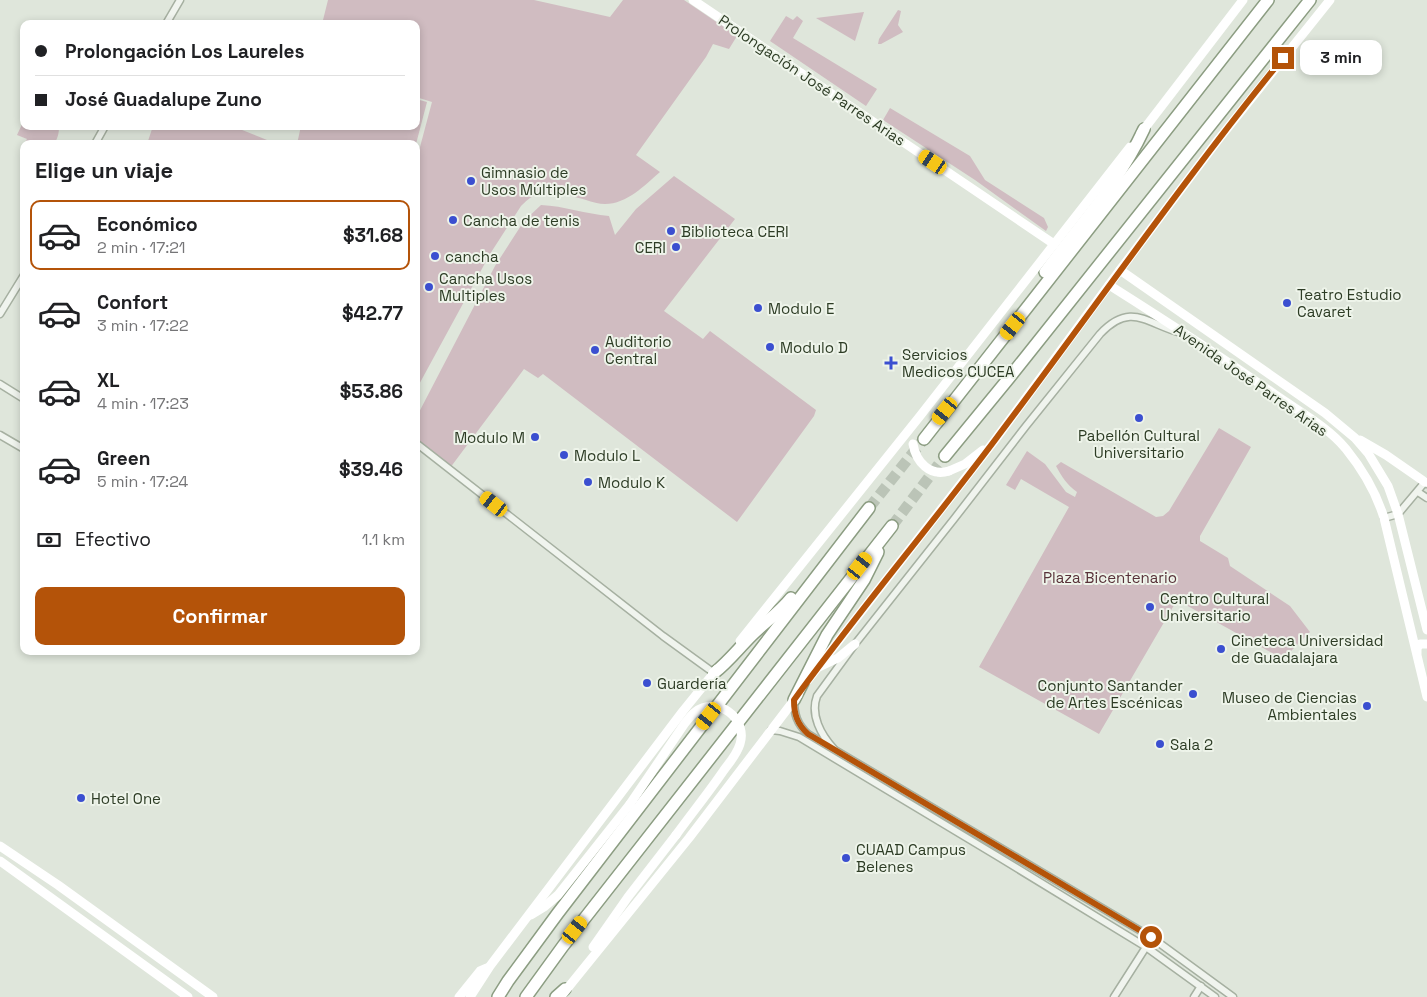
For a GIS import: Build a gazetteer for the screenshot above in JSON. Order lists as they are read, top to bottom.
{
  "streets": {
    "main road": ["Prolongación José Parres Arias", "Avenida José Parres Arias"]
  },
  "parks": ["Plaza Bicentenario"],
  "places": {
    "other": [
      "Gimnasio de Usos Múltiples",
      "Cancha de tenis",
      "Biblioteca CERI",
      "CERI",
      "cancha",
      "Cancha Usos Multiples",
      "Teatro Estudio Cavaret",
      "Modulo E",
      "Modulo D",
      "Auditorio Central",
      "Pabellón Cultural Universitario",
      "Modulo M",
      "Modulo L",
      "Modulo K",
      "Centro Cultural Universitario",
      "Cineteca Universidad de Guadalajara",
      "Guardería",
      "Conjunto Santander de Artes Escénicas",
      "Museo de Ciencias Ambientales",
      "Sala 2",
      "Hotel One",
      "CUAAD Campus Belenes"
    ],
    "health": ["Servicios Medicos CUCEA"]
  },
  "page": {
    "banner": ["Prolongación Los Laureles", "José Guadalupe Zuno"],
    "bubble": "3 min",
    "heading": "Elige un viaje",
    "list": [
      {
        "name": "Económico",
        "note": "2 min · 17:21",
        "value": "$31.68"
      },
      {
        "name": "Confort",
        "note": "3 min · 17:22",
        "value": "$42.77"
      },
      {
        "name": "XL",
        "note": "4 min · 17:23",
        "value": "$53.86"
      },
      {
        "name": "Green",
        "note": "5 min · 17:24",
        "value": "$39.46"
      }
    ],
    "pay": ["Efectivo", "1.1 km"],
    "buttons": "Confirmar"
  }
}
